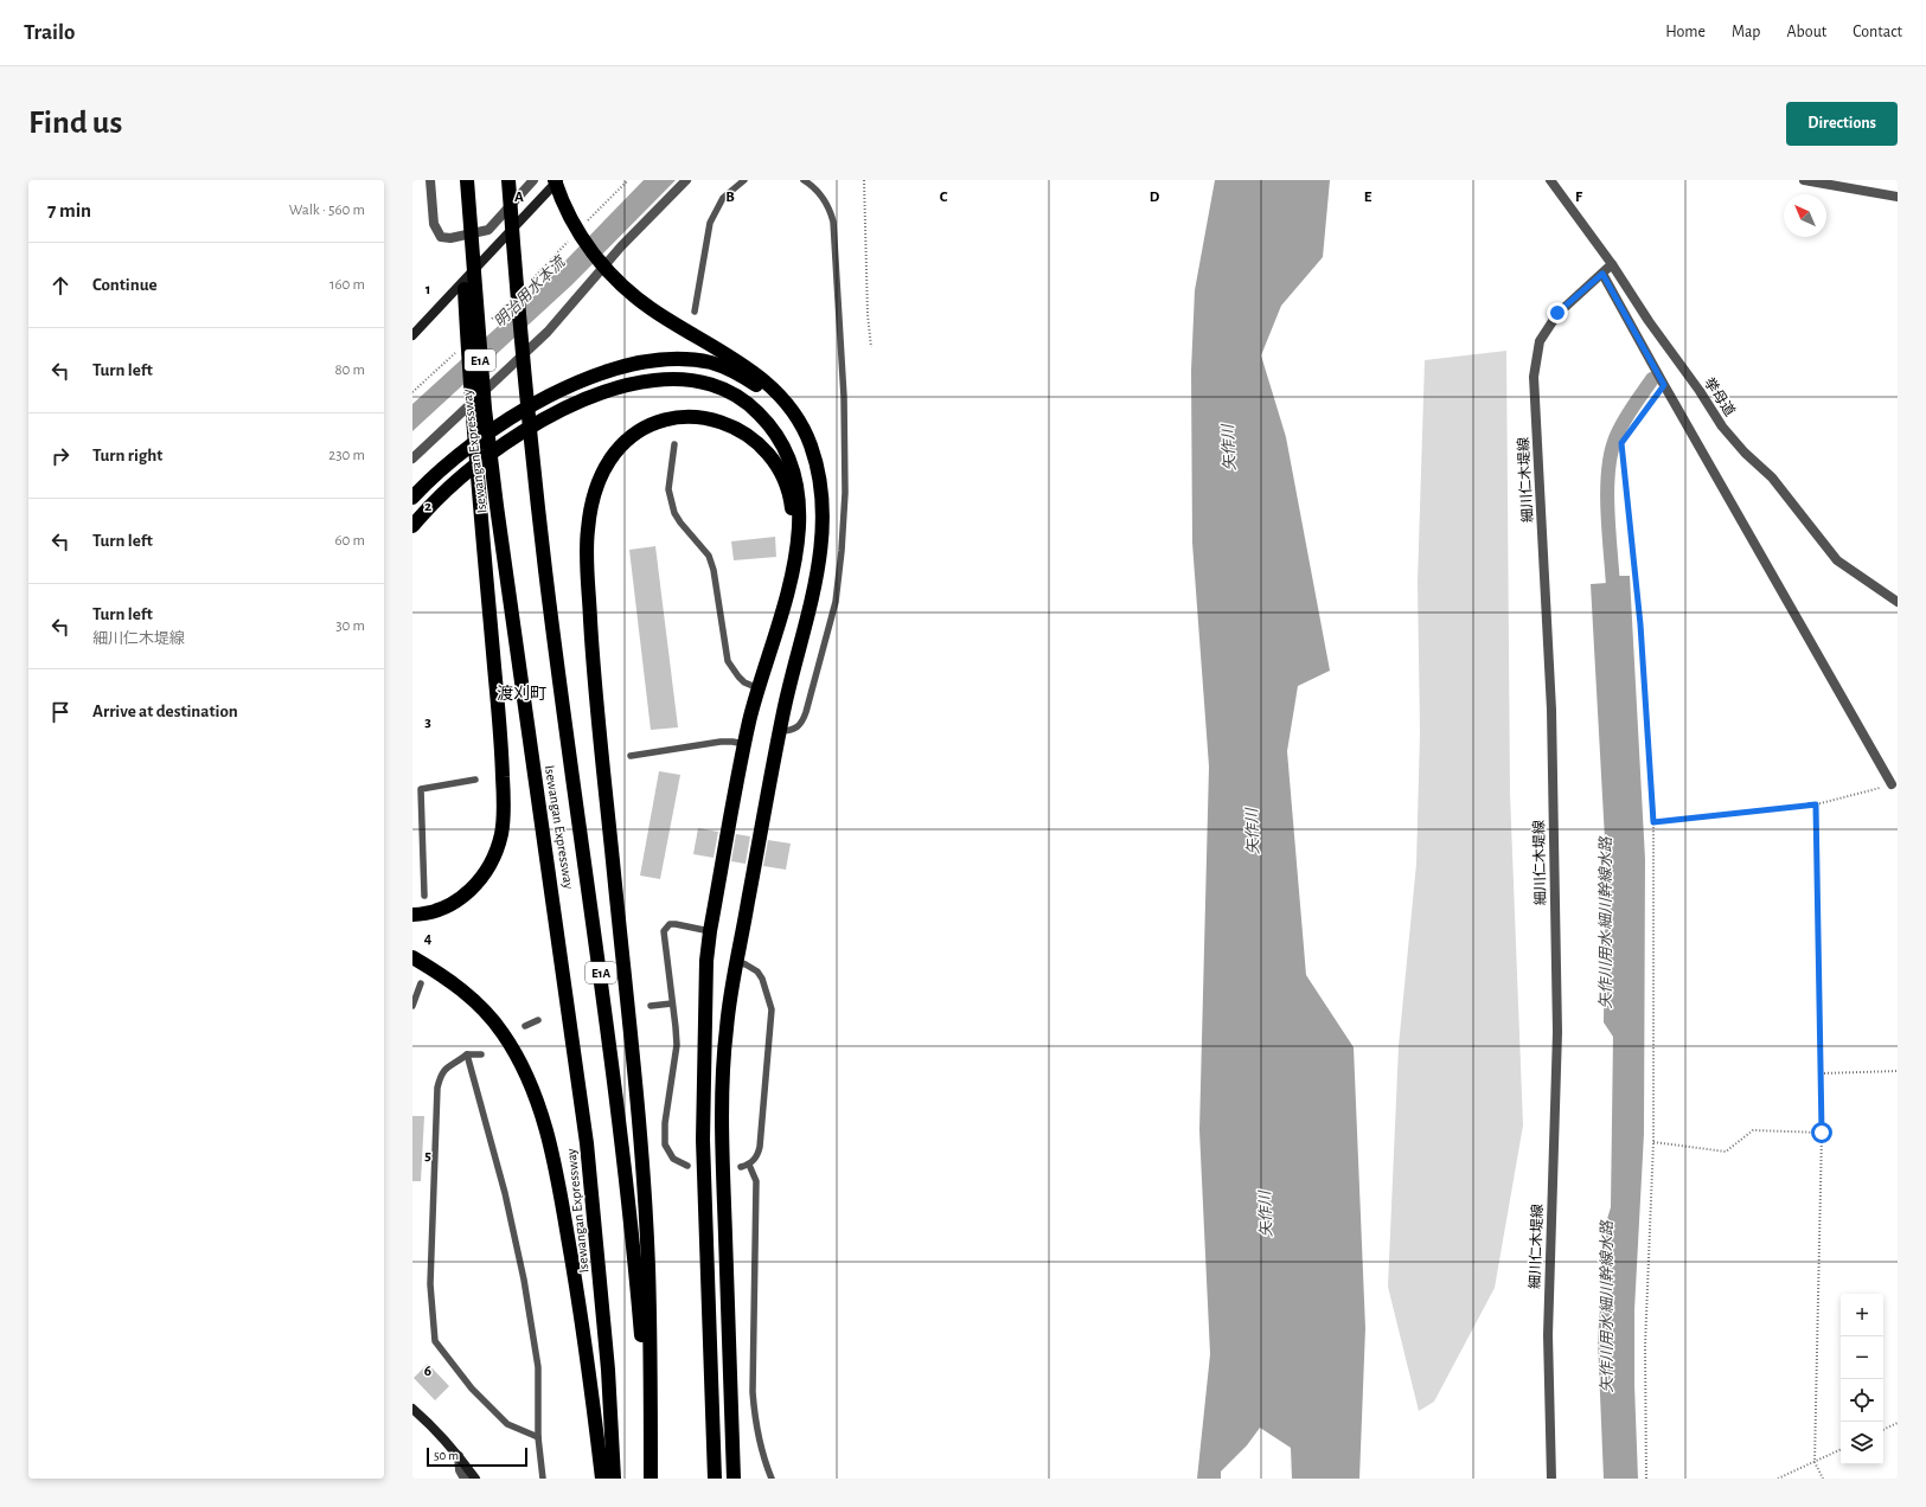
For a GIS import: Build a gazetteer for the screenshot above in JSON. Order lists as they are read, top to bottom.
{
  "streets": {
    "highway": ["E1A", "Isewangan Expressway"],
    "street": ["挙母道", "細川仁木堤線"]
  },
  "crossings": [
    ["挙母道", "細川仁木堤線"]
  ],
  "districts": ["渡刈町"],
  "water": ["明治用水本流", "矢作川", "矢作川用水 細川幹線水路"],
  "scale_bar": "50 m",
  "north": "top left",
  "page": {
    "header": "Trailo",
    "nav": [
      "Home",
      "Map",
      "About",
      "Contact"
    ],
    "buttons": "Directions",
    "title": "Find us",
    "heading": ["7 min", "Walk · 560 m"],
    "list": [
      ["Continue", "160 m"],
      ["Turn left", "80 m"],
      ["Turn right", "230 m"],
      ["Turn left", "60 m"],
      ["Turn left", "細川仁木堤線", "30 m"],
      "Arrive at destination"
    ],
    "map_buttons": ["+", "−"],
    "scale": "50 m"
  },
  "grid": {
    "columns": [
      "A",
      "B",
      "C",
      "D",
      "E",
      "F"
    ],
    "rows": [
      "1",
      "2",
      "3",
      "4",
      "5",
      "6"
    ]
  }
}
